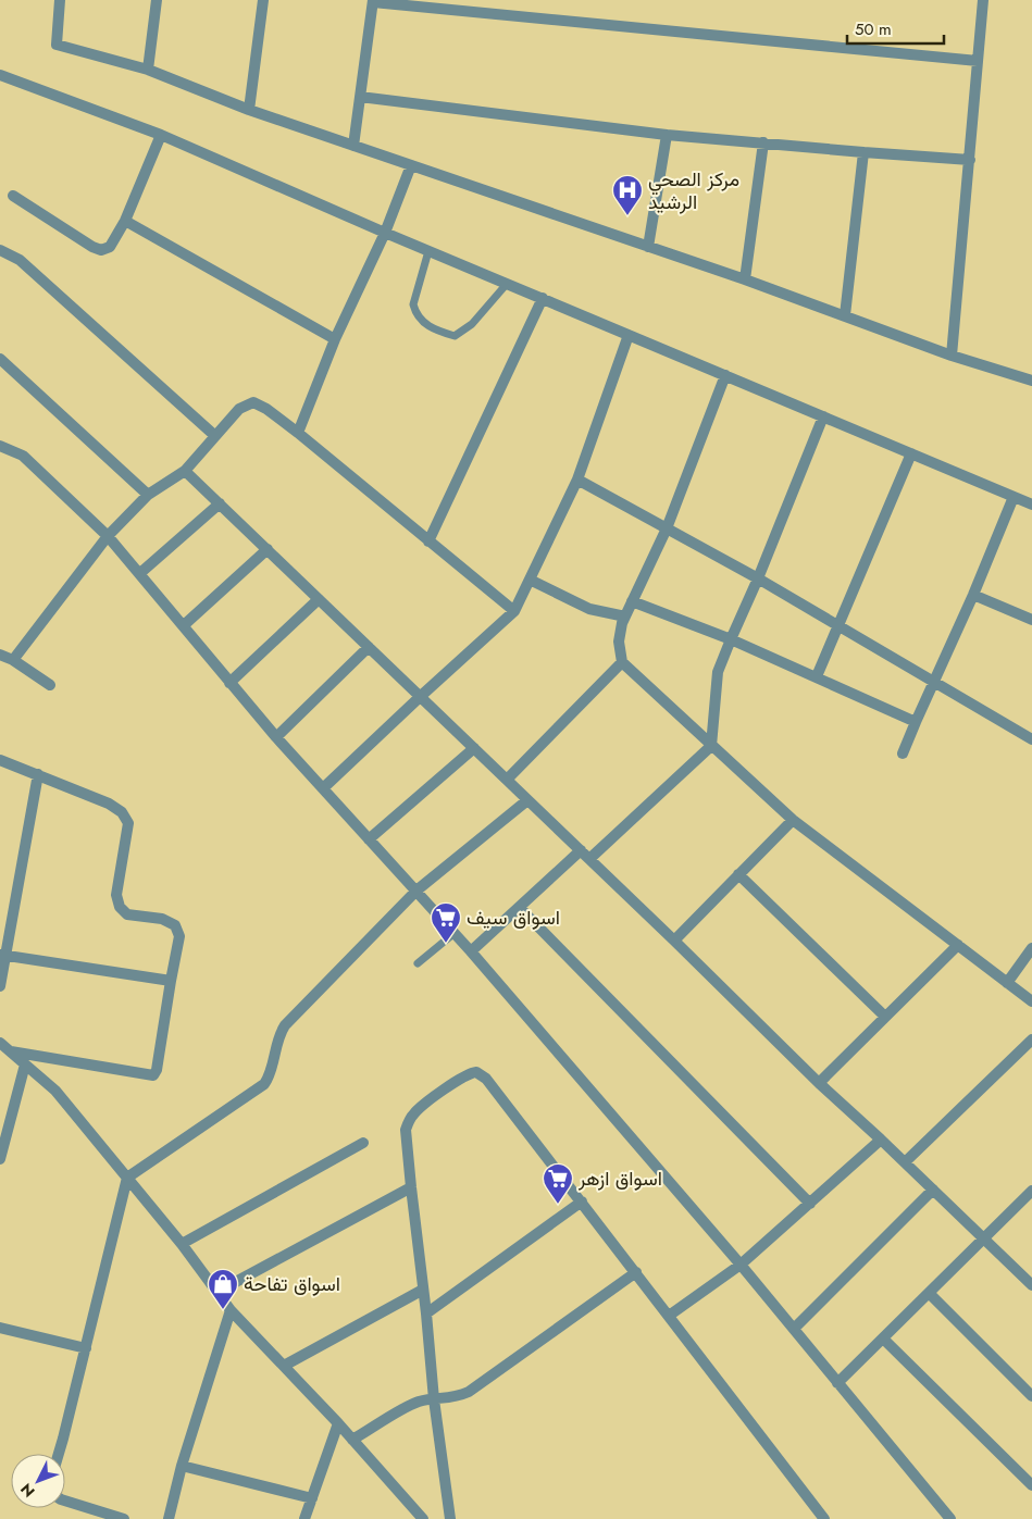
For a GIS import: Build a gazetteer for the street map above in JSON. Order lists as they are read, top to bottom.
{
  "places": {
    "hospital": ["مركز الصحي الرشيد"],
    "supermarket": ["اسواق سيف", "اسواق ازهر"],
    "shop": ["اسواق تفاحة"]
  },
  "scale_bar": "50 m",
  "north": "bottom left"
}
